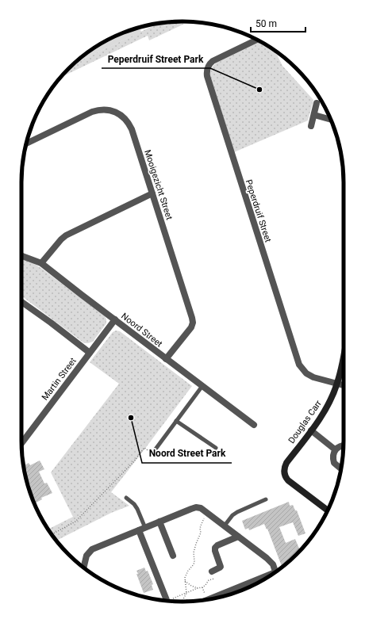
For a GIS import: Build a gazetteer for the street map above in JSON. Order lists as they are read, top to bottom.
{
  "streets": {
    "street": [
      "Mooigezicht Street",
      "Peperdruif Street",
      "Noord Street",
      "Martin Street",
      "Douglas Carr"
    ]
  },
  "crossings": [
    ["Mooigezicht Street", "Noord Street"],
    ["Peperdruif Street", "Douglas Carr"],
    ["Noord Street", "Martin Street"]
  ],
  "places": ["Peperdruif Street Park", "Noord Street Park"],
  "scale_bar": "50 m"
}
